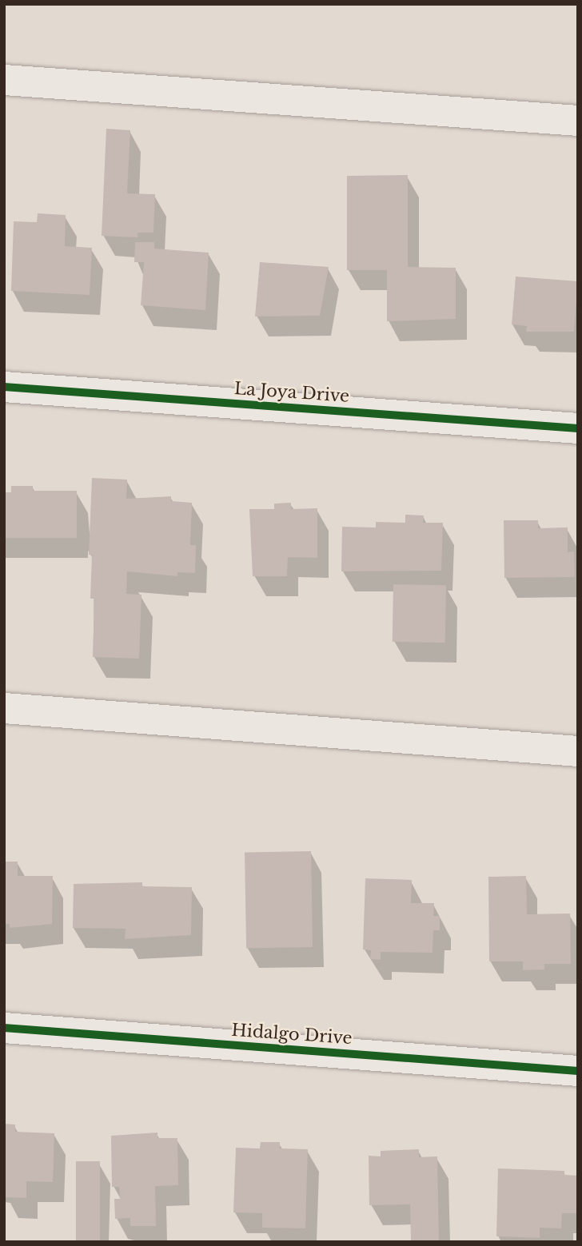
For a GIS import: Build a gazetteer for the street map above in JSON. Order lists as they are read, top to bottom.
{
  "streets": {
    "street": ["La Joya Drive", "Hidalgo Drive"]
  }
}
